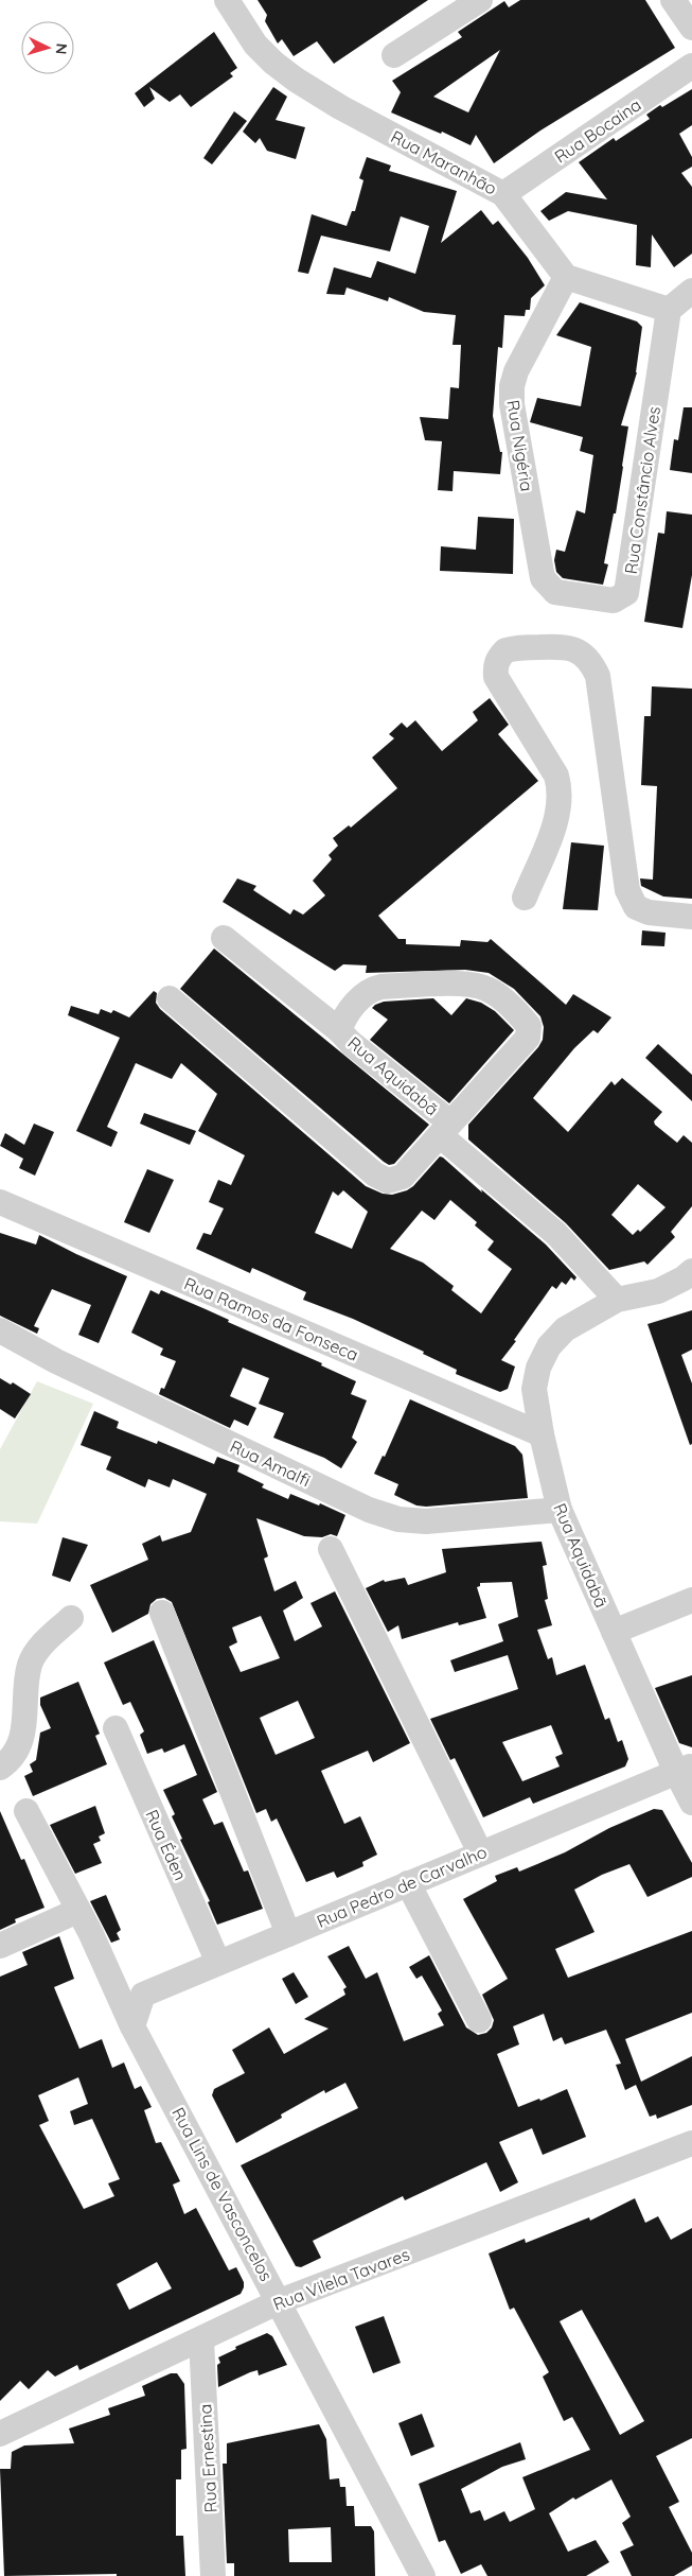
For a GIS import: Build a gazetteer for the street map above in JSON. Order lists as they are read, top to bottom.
{
  "streets": {
    "street": [
      "Rua Bocaina",
      "Rua Maranhão",
      "Rua Nigéria",
      "Rua Constâncio Alves",
      "Rua Aquidabã",
      "Rua Ramos da Fonseca",
      "Rua Amalfi",
      "Rua Éden",
      "Rua Pedro de Carvalho",
      "Rua Lins de Vasconcelos",
      "Rua Vilela Tavares",
      "Rua Ernestina"
    ]
  },
  "crossings": [
    ["Rua Bocaina", "Rua Maranhão"],
    ["Rua Maranhão", "Rua Nigéria"],
    ["Rua Nigéria", "Rua Constâncio Alves"],
    ["Rua Aquidabã", "Rua Ramos da Fonseca"],
    ["Rua Aquidabã", "Rua Amalfi"],
    ["Rua Aquidabã", "Rua Pedro de Carvalho"],
    ["Rua Éden", "Rua Pedro de Carvalho"],
    ["Rua Pedro de Carvalho", "Rua Lins de Vasconcelos"],
    ["Rua Lins de Vasconcelos", "Rua Vilela Tavares"],
    ["Rua Vilela Tavares", "Rua Ernestina"]
  ],
  "north": "right"
}
